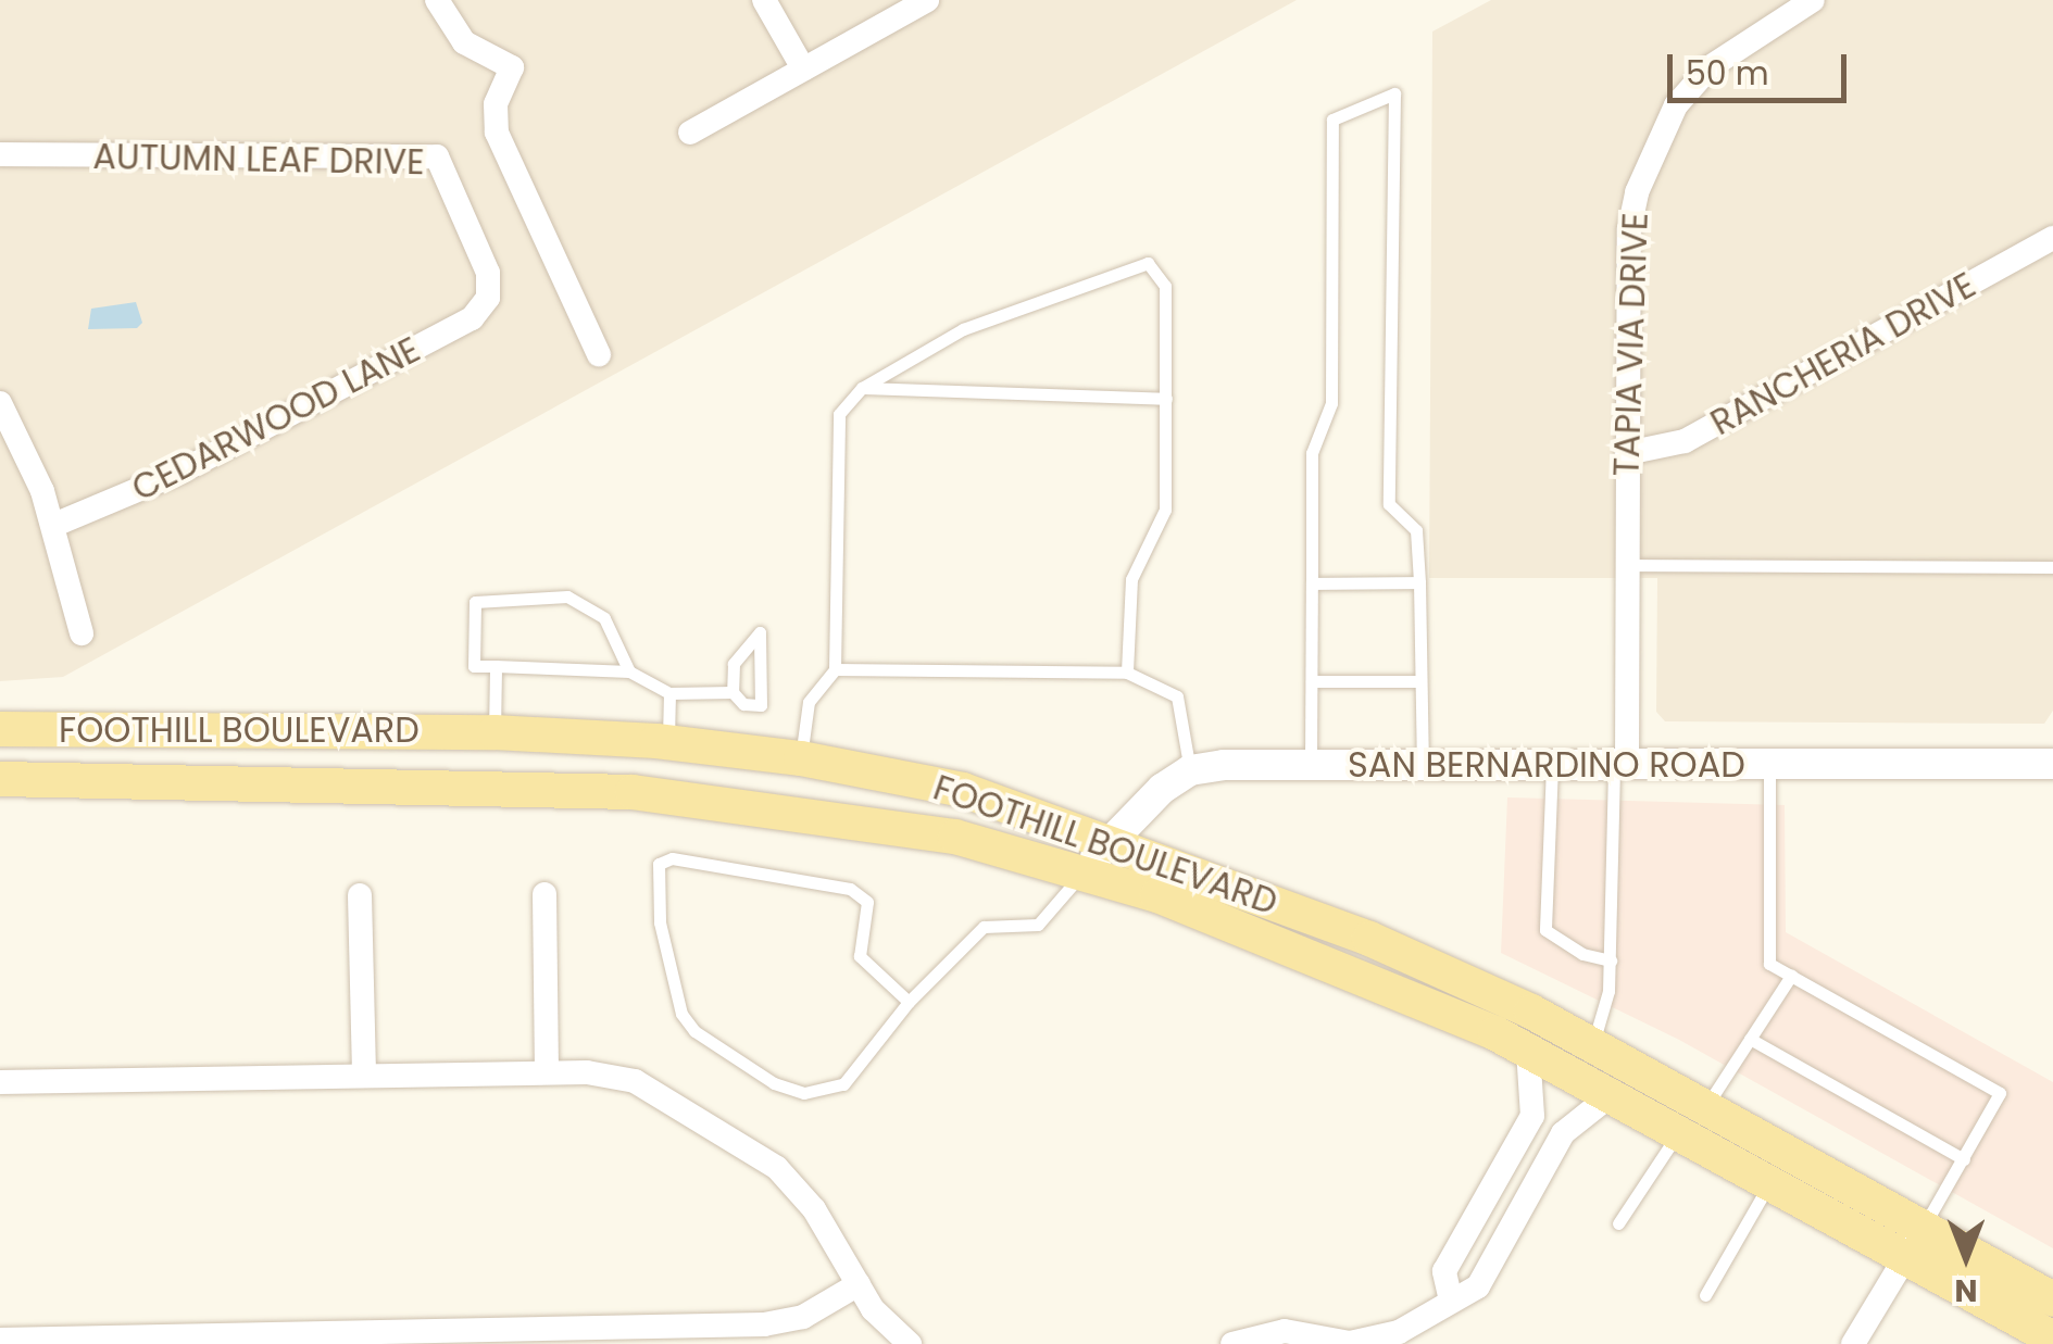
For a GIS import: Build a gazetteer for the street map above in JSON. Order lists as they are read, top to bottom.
{
  "streets": {
    "main road": ["FOOTHILL BOULEVARD"],
    "street": [
      "AUTUMN LEAF DRIVE",
      "TAPIA VIA DRIVE",
      "RANCHERIA DRIVE",
      "CEDARWOOD LANE",
      "SAN BERNARDINO ROAD"
    ]
  },
  "crossings": [
    ["AUTUMN LEAF DRIVE", "CEDARWOOD LANE"],
    ["TAPIA VIA DRIVE", "RANCHERIA DRIVE"],
    ["TAPIA VIA DRIVE", "SAN BERNARDINO ROAD"]
  ],
  "scale_bar": "50 m",
  "north": "bottom"
}
